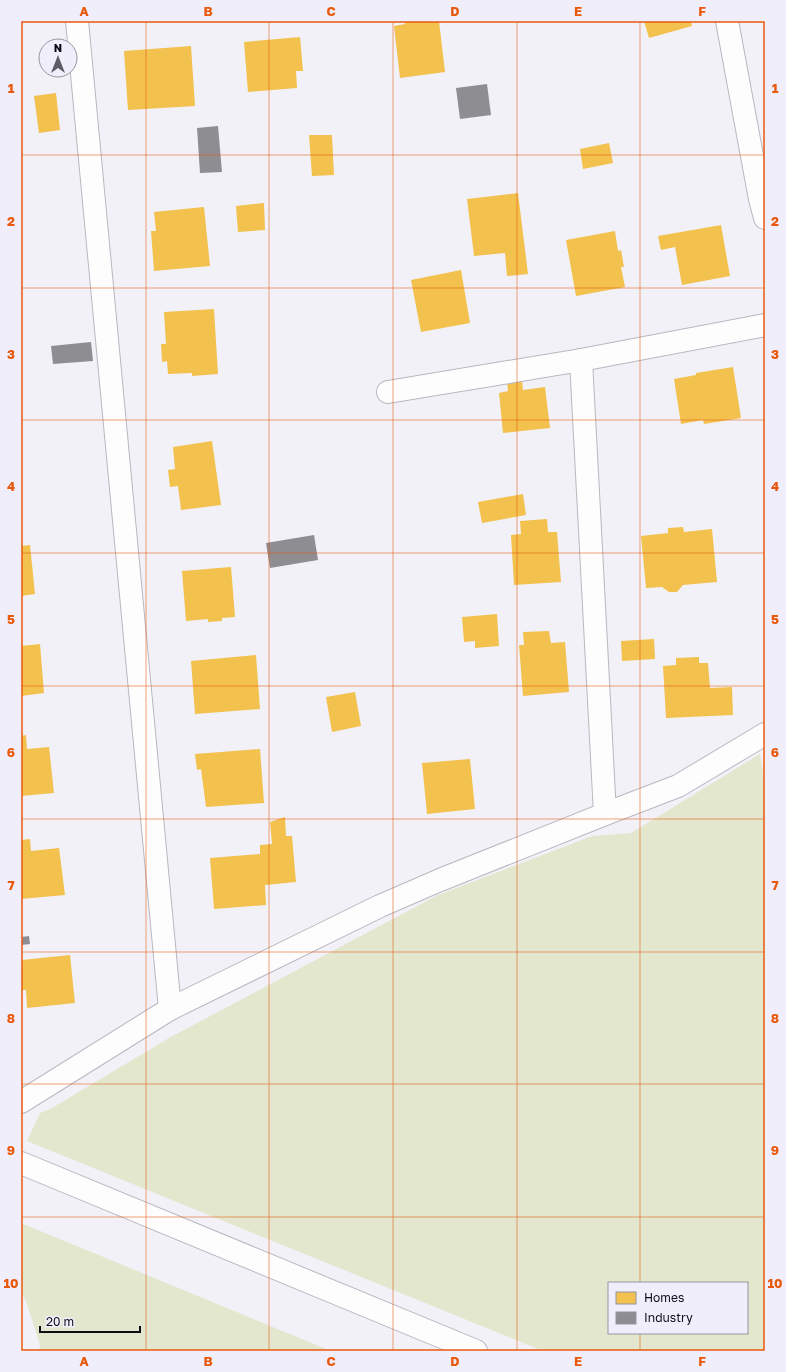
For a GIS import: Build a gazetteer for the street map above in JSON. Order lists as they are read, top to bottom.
{
  "legend": ["Homes", "Industry"],
  "scale_bar": "20 m",
  "north": "top",
  "grid": {
    "columns": [
      "A",
      "B",
      "C",
      "D",
      "E",
      "F"
    ],
    "rows": [
      "1",
      "2",
      "3",
      "4",
      "5",
      "6",
      "7",
      "8",
      "9",
      "10"
    ]
  }
}
